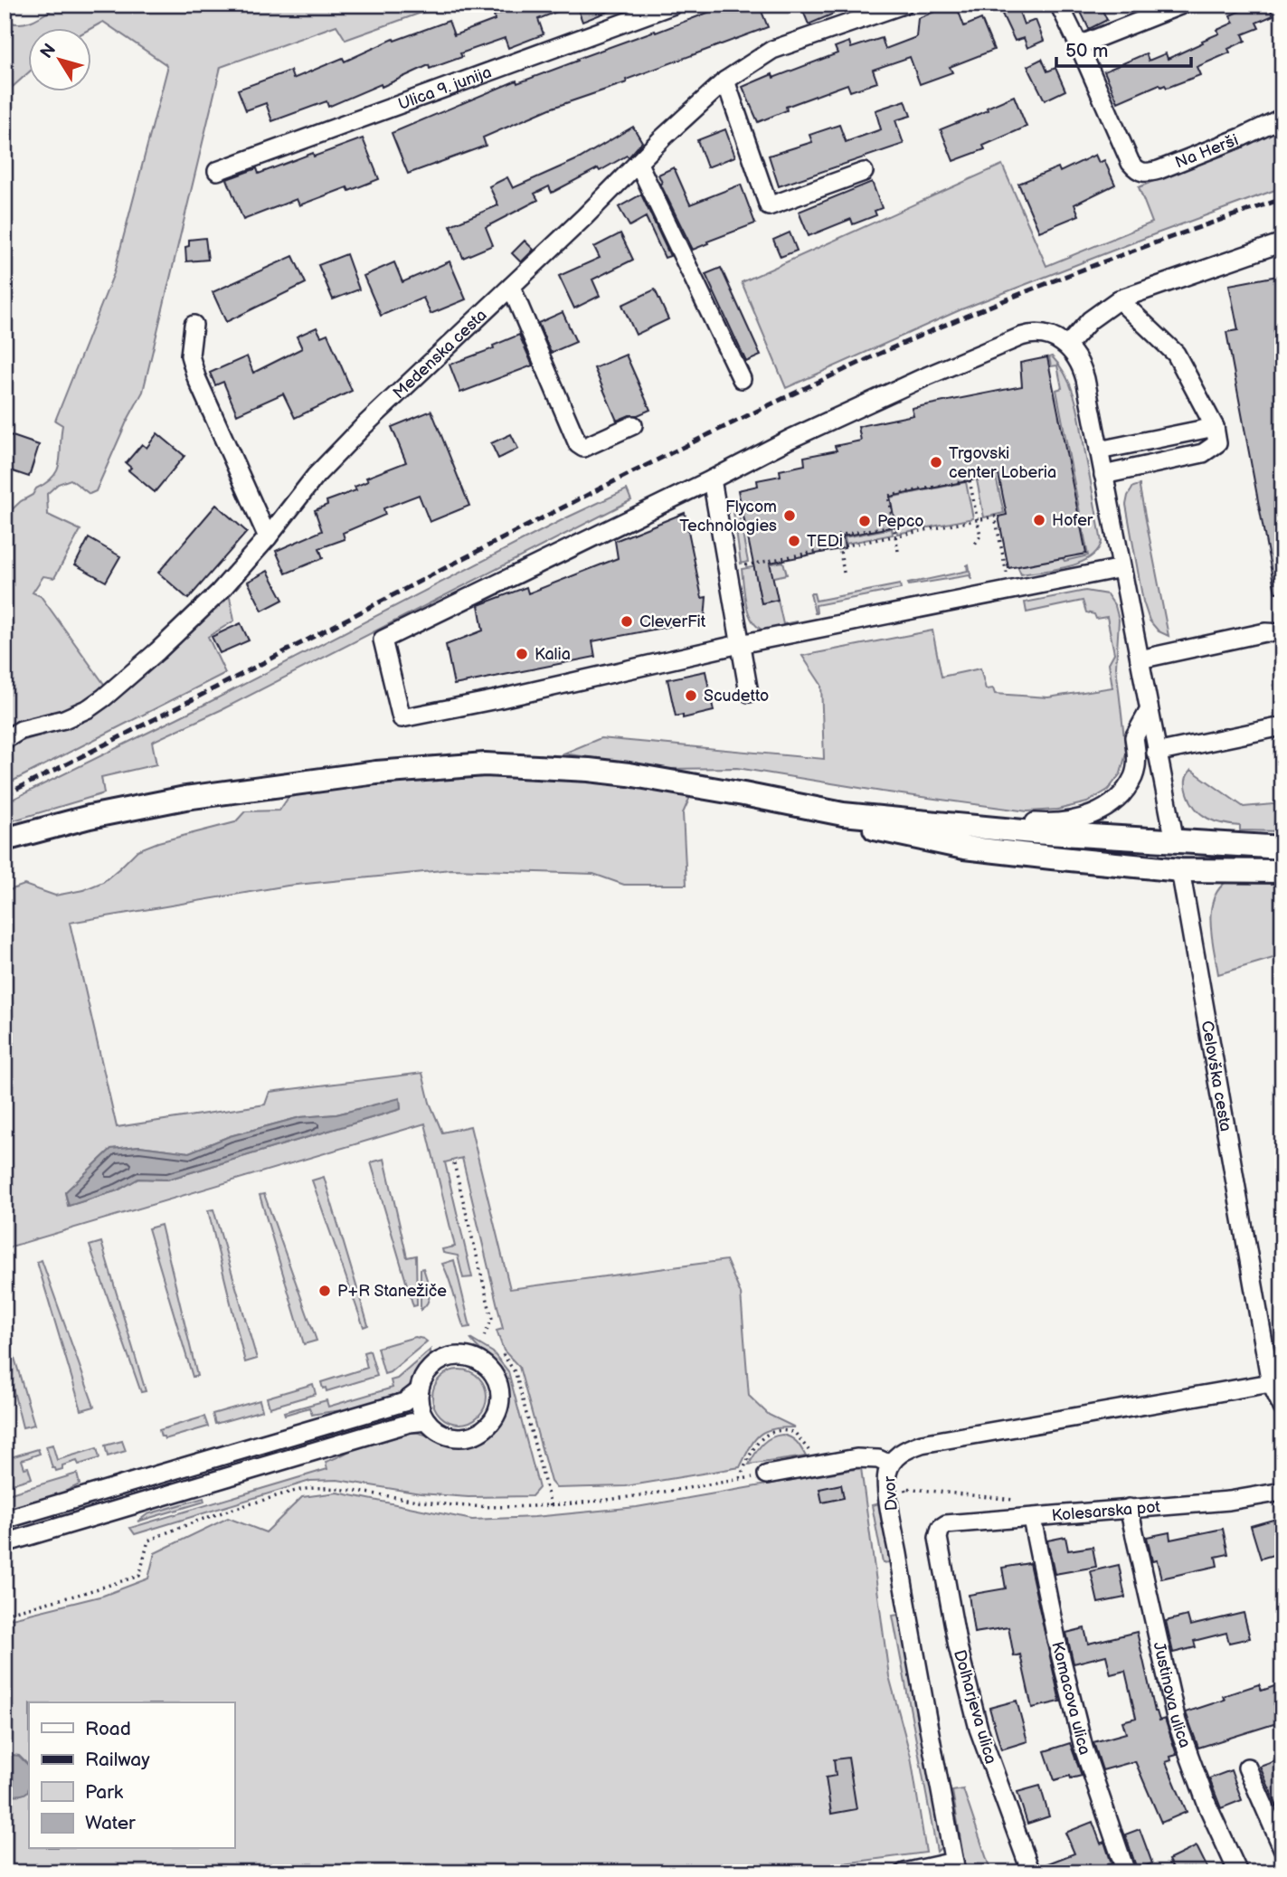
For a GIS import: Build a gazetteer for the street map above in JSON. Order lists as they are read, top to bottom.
{
  "streets": {
    "street": [
      "Ulica 9. junija",
      "Na Herši",
      "Medenska cesta",
      "Celovška cesta",
      "Dvor",
      "Kolesarska pot",
      "Justinova ulica",
      "Komacova ulica",
      "Dolharjeva ulica"
    ]
  },
  "crossings": [
    ["Celovška cesta", "Dvor"],
    ["Kolesarska pot", "Justinova ulica"],
    ["Kolesarska pot", "Komacova ulica"],
    ["Kolesarska pot", "Dolharjeva ulica"]
  ],
  "places": [
    "Trgovski center Loberia",
    "Flycom Technologies",
    "Hofer",
    "Pepco",
    "TEDi",
    "CleverFit",
    "Kalia",
    "Scudetto",
    "P+R Stanežiče"
  ],
  "legend": [
    "Road",
    "Railway",
    "Park",
    "Water"
  ],
  "scale_bar": "50 m",
  "north": "top left"
}
